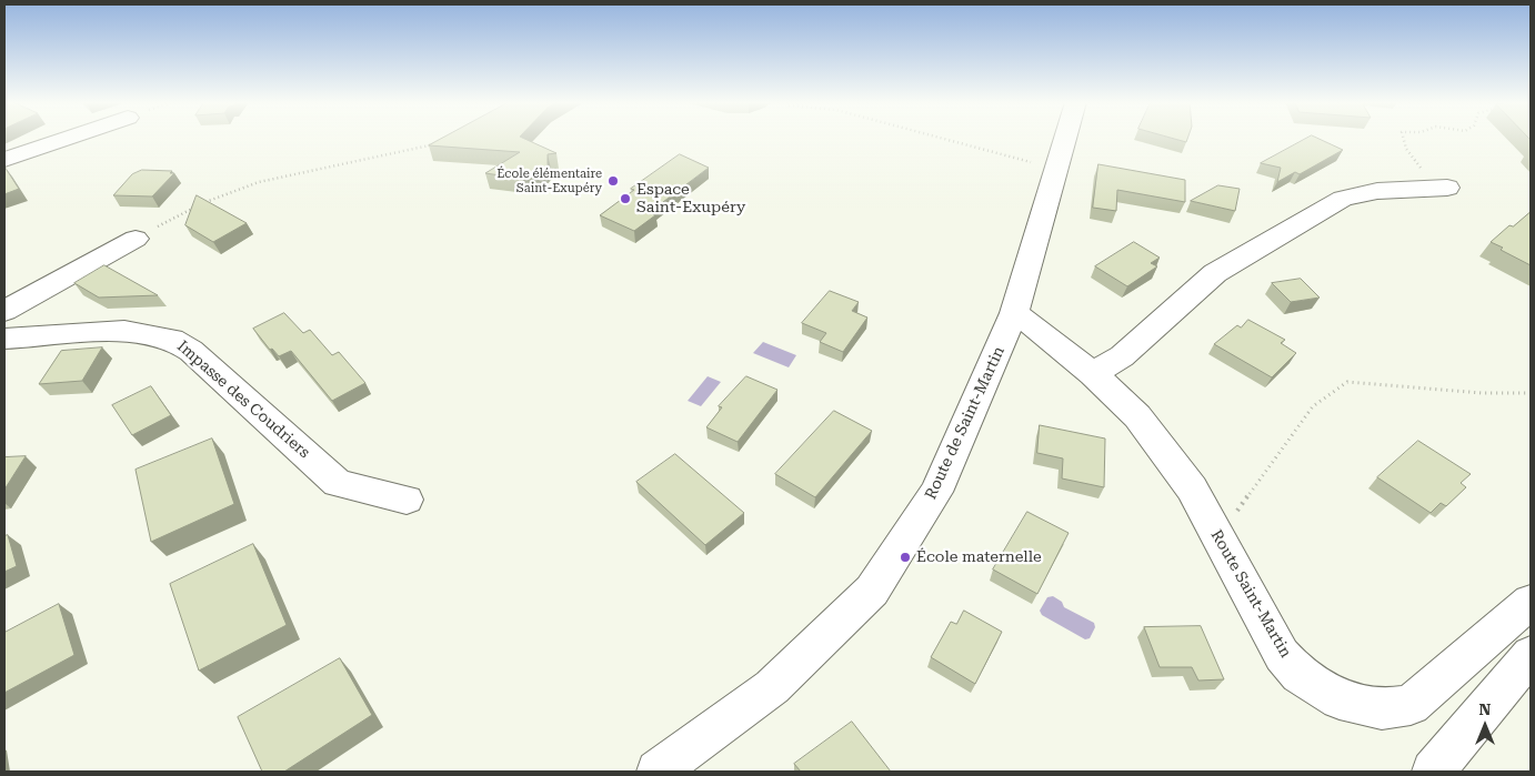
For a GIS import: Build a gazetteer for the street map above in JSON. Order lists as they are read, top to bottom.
{
  "streets": {
    "street": ["Impasse des Coudriers", "Route de Saint-Martin", "Route Saint-Martin"]
  },
  "crossings": [
    ["Route de Saint-Martin", "Route Saint-Martin"]
  ],
  "places": ["École élémentaire Saint-Exupéry", "Espace Saint-Exupéry", "École maternelle"],
  "north": "top"
}
